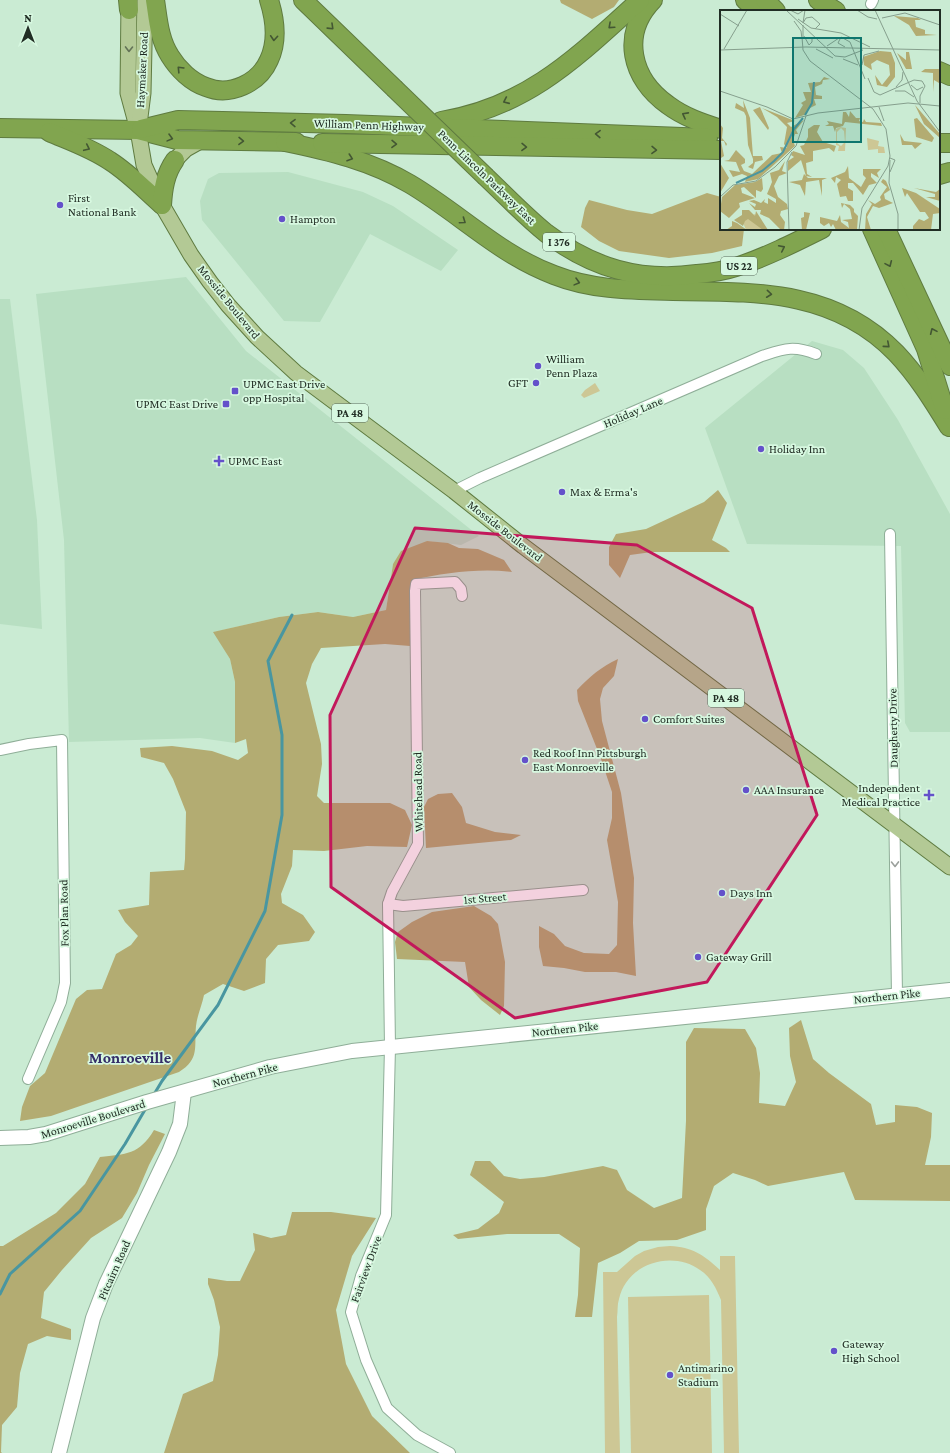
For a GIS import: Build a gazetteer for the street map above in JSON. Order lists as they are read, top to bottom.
{
  "streets": {
    "highway": [
      "William Penn Highway",
      "Penn-Lincoln Parkway East",
      "I 376",
      "US 22"
    ],
    "main road": [
      "Haymaker Road",
      "Mosside Boulevard",
      "PA 48",
      "Northern Pike",
      "Monroeville Boulevard",
      "Pitcairn Road"
    ],
    "street": [
      "Holiday Lane",
      "Daugherty Drive",
      "Whitehead Road",
      "1st Street",
      "Fox Plan Road",
      "Fairview Drive"
    ]
  },
  "crossings": [
    ["Haymaker Road", "William Penn Highway"],
    ["Haymaker Road", "Mosside Boulevard"],
    ["William Penn Highway", "Mosside Boulevard"],
    ["Mosside Boulevard", "Holiday Lane"],
    ["Mosside Boulevard", "Daugherty Drive"],
    ["Daugherty Drive", "Northern Pike"],
    ["Whitehead Road", "1st Street"],
    ["Whitehead Road", "Northern Pike"],
    ["Whitehead Road", "Fairview Drive"],
    ["Northern Pike", "Monroeville Boulevard"],
    ["Northern Pike", "Fairview Drive"],
    ["Northern Pike", "Pitcairn Road"],
    ["Monroeville Boulevard", "Pitcairn Road"]
  ],
  "one_way": ["Daugherty Drive"],
  "districts": ["Monroeville"],
  "places": {
    "other": [
      "First National Bank",
      "Hampton",
      "William Penn Plaza",
      "GFT",
      "Holiday Inn",
      "Max & Erma's",
      "Comfort Suites",
      "Red Roof Inn Pittsburgh East Monroeville",
      "AAA Insurance",
      "Days Inn",
      "Gateway Grill",
      "Gateway High School",
      "Antimarino Stadium"
    ],
    "transit": ["UPMC East Drive opp Hospital", "UPMC East Drive"],
    "health": ["UPMC East", "Independent Medical Practice"]
  },
  "north": "top"
}
